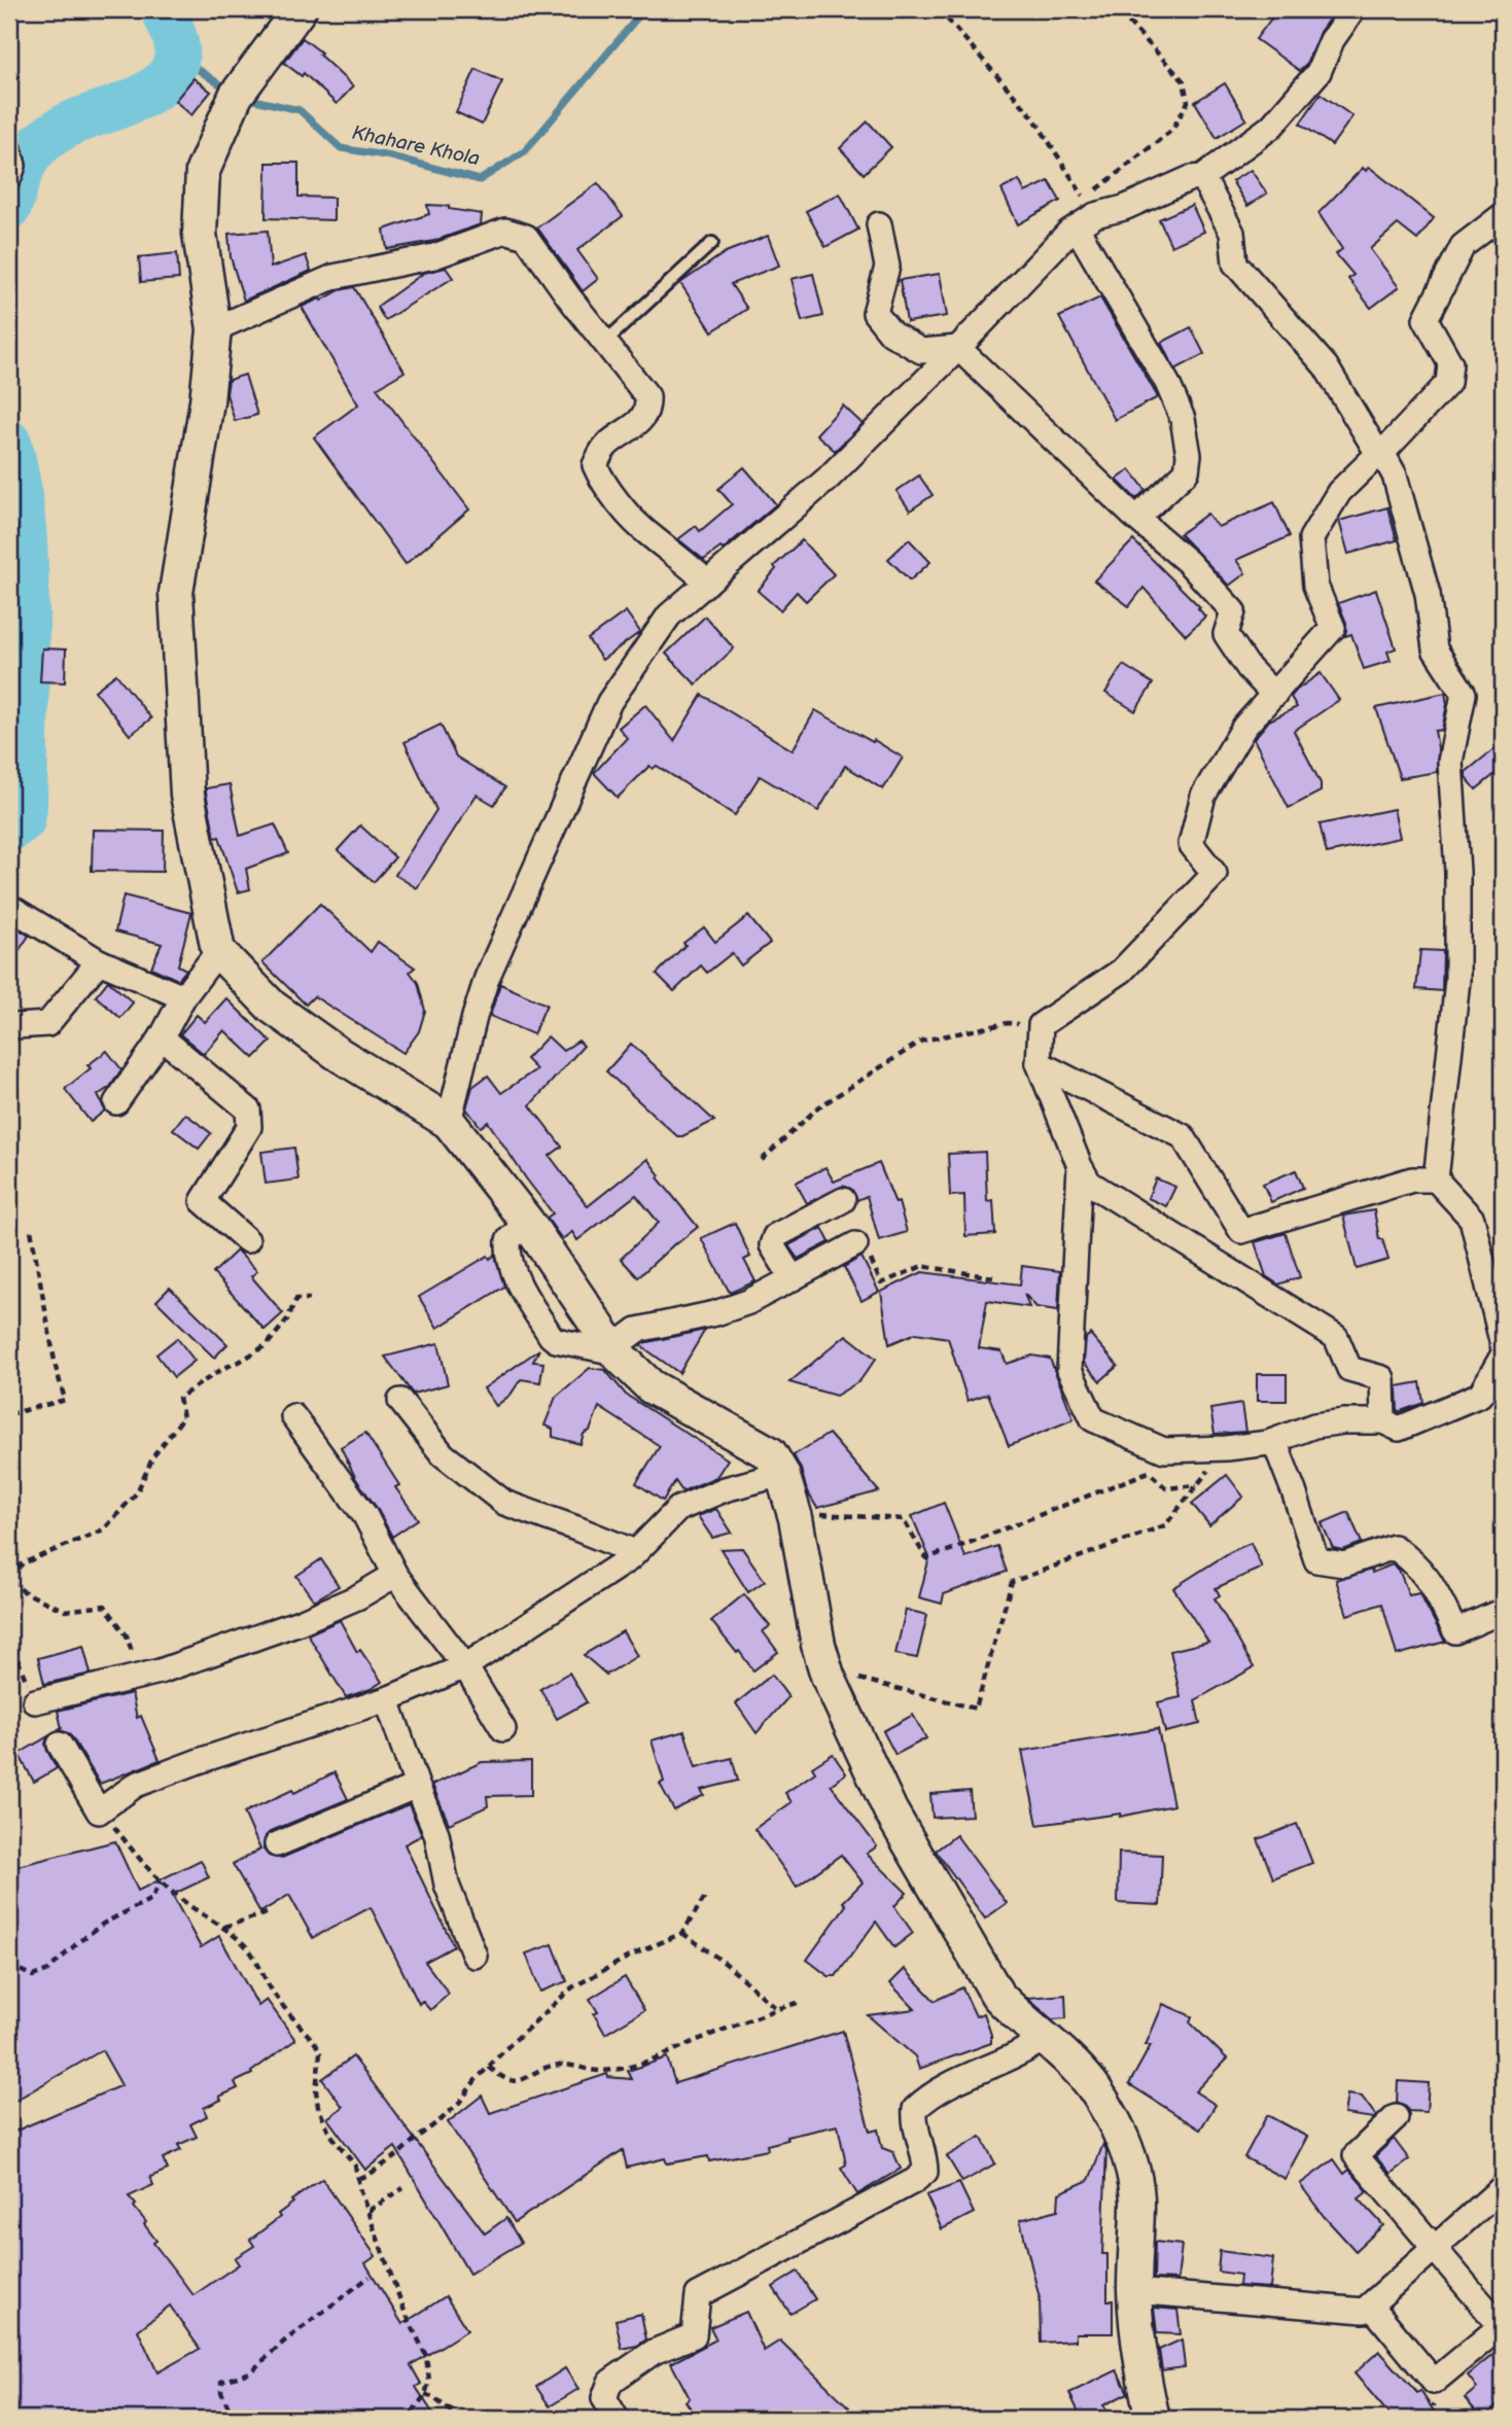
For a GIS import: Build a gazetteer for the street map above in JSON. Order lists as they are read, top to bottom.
{
  "water": ["Khahare Khola"]
}
